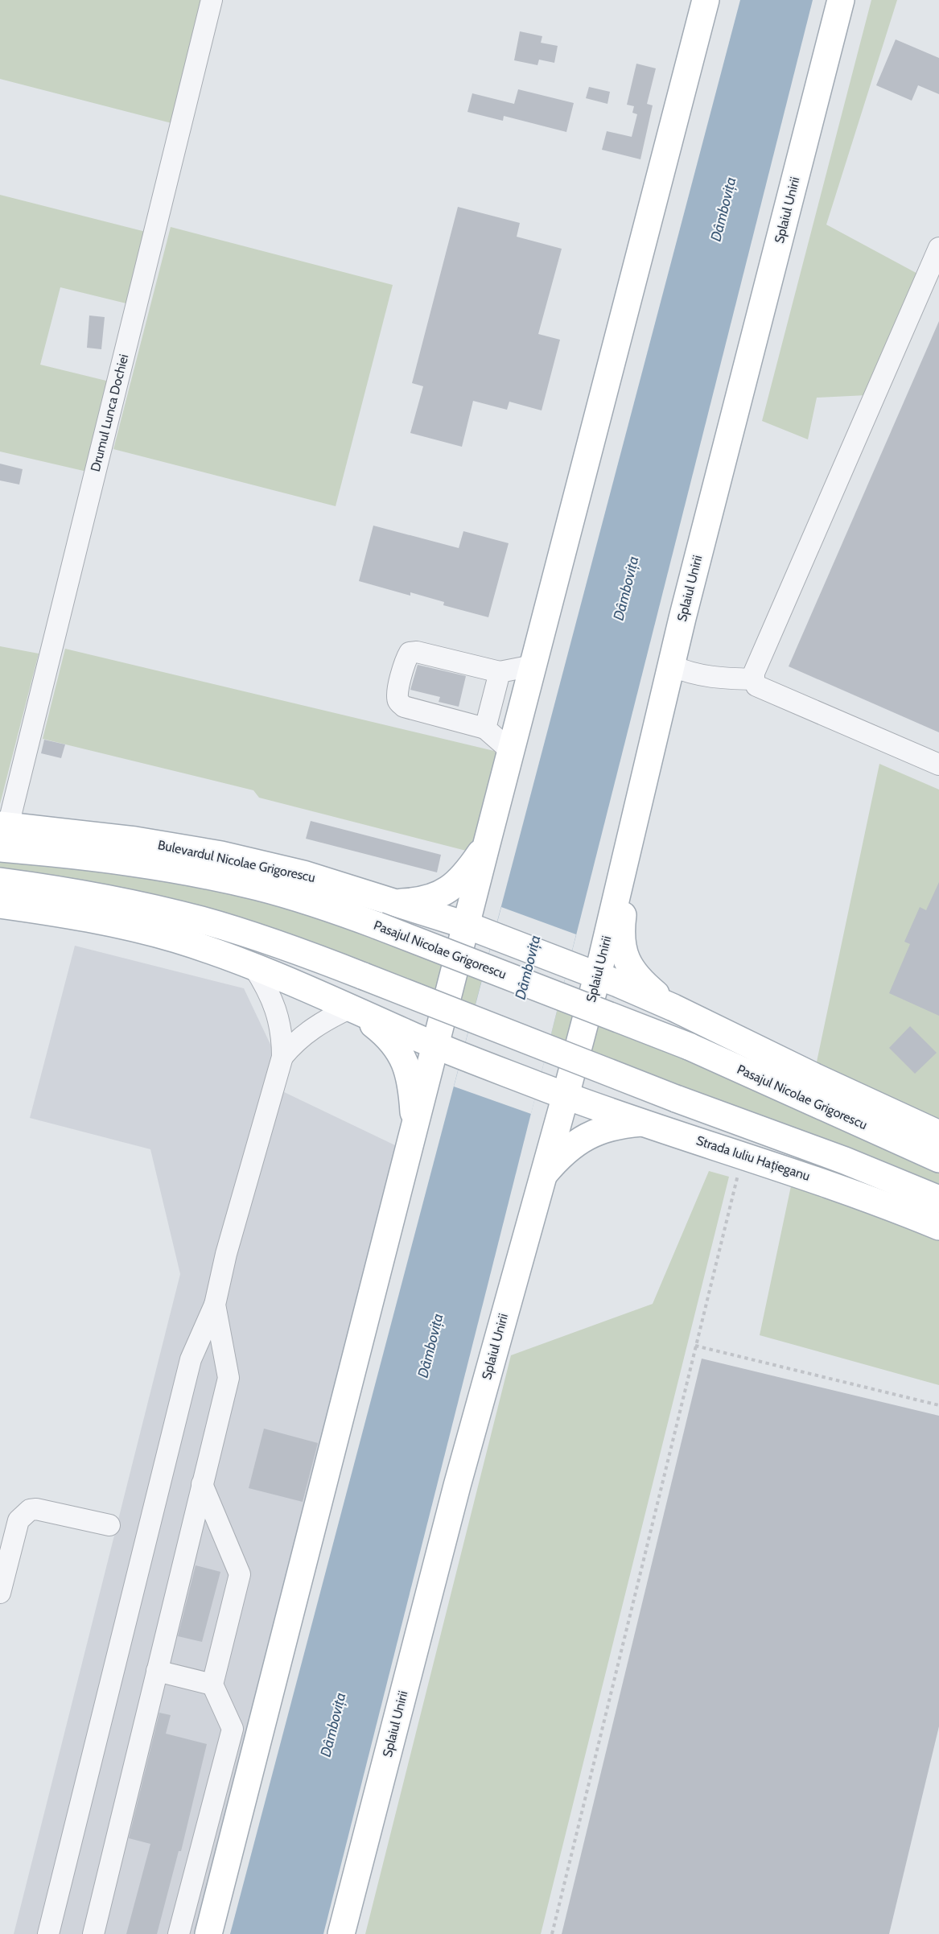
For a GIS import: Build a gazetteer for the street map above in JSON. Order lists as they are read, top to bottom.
{
  "streets": {
    "main road": [
      "Splaiul Unirii",
      "Bulevardul Nicolae Grigorescu",
      "Pasajul Nicolae Grigorescu",
      "Strada Iuliu Hațieganu"
    ],
    "street": ["Drumul Lunca Dochiei"]
  },
  "crossings": [
    ["Splaiul Unirii", "Bulevardul Nicolae Grigorescu"],
    ["Splaiul Unirii", "Strada Iuliu Hațieganu"],
    ["Drumul Lunca Dochiei", "Bulevardul Nicolae Grigorescu"],
    ["Drumul Lunca Dochiei", "Pasajul Nicolae Grigorescu"],
    ["Bulevardul Nicolae Grigorescu", "Pasajul Nicolae Grigorescu"]
  ],
  "water": ["Dâmbovița"]
}
